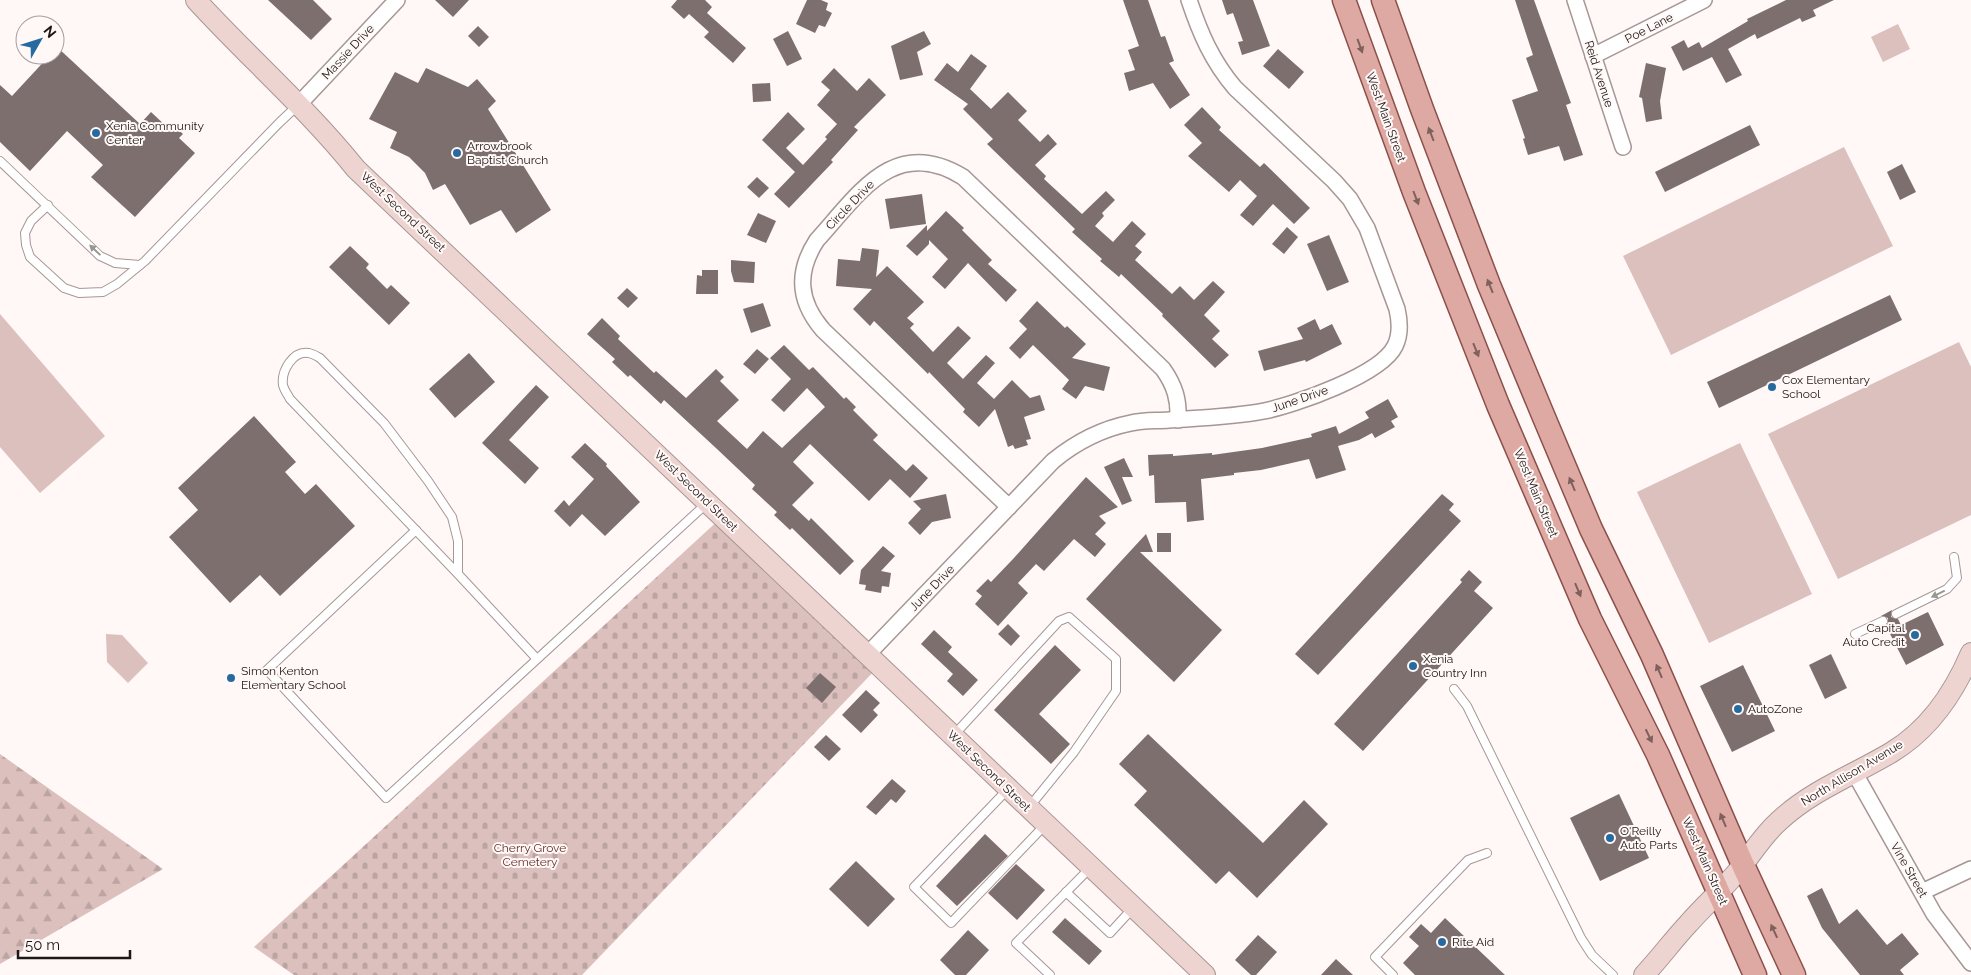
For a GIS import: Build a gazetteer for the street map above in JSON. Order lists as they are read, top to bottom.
{
  "streets": {
    "main road": ["West Main Street", "West Second Street", "North Allison Avenue"],
    "street": [
      "Poe Lane",
      "Massie Drive",
      "Reid Avenue",
      "Circle Drive",
      "June Drive",
      "Vine Street"
    ]
  },
  "crossings": [
    ["Poe Lane", "Reid Avenue"],
    ["Massie Drive", "West Second Street"],
    ["West Main Street", "North Allison Avenue"],
    ["Circle Drive", "June Drive"],
    ["West Second Street", "June Drive"],
    ["North Allison Avenue", "Vine Street"]
  ],
  "parks": ["Cherry Grove Cemetery"],
  "places": [
    "Xenia Community Center",
    "Arrowbrook Baptist Church",
    "Cox Elementary School",
    "Capital Auto Credit",
    "Xenia Country Inn",
    "Simon Kenton Elementary School",
    "AutoZone",
    "O'Reilly Auto Parts",
    "Rite Aid"
  ],
  "scale_bar": "50 m",
  "north": "top right"
}
